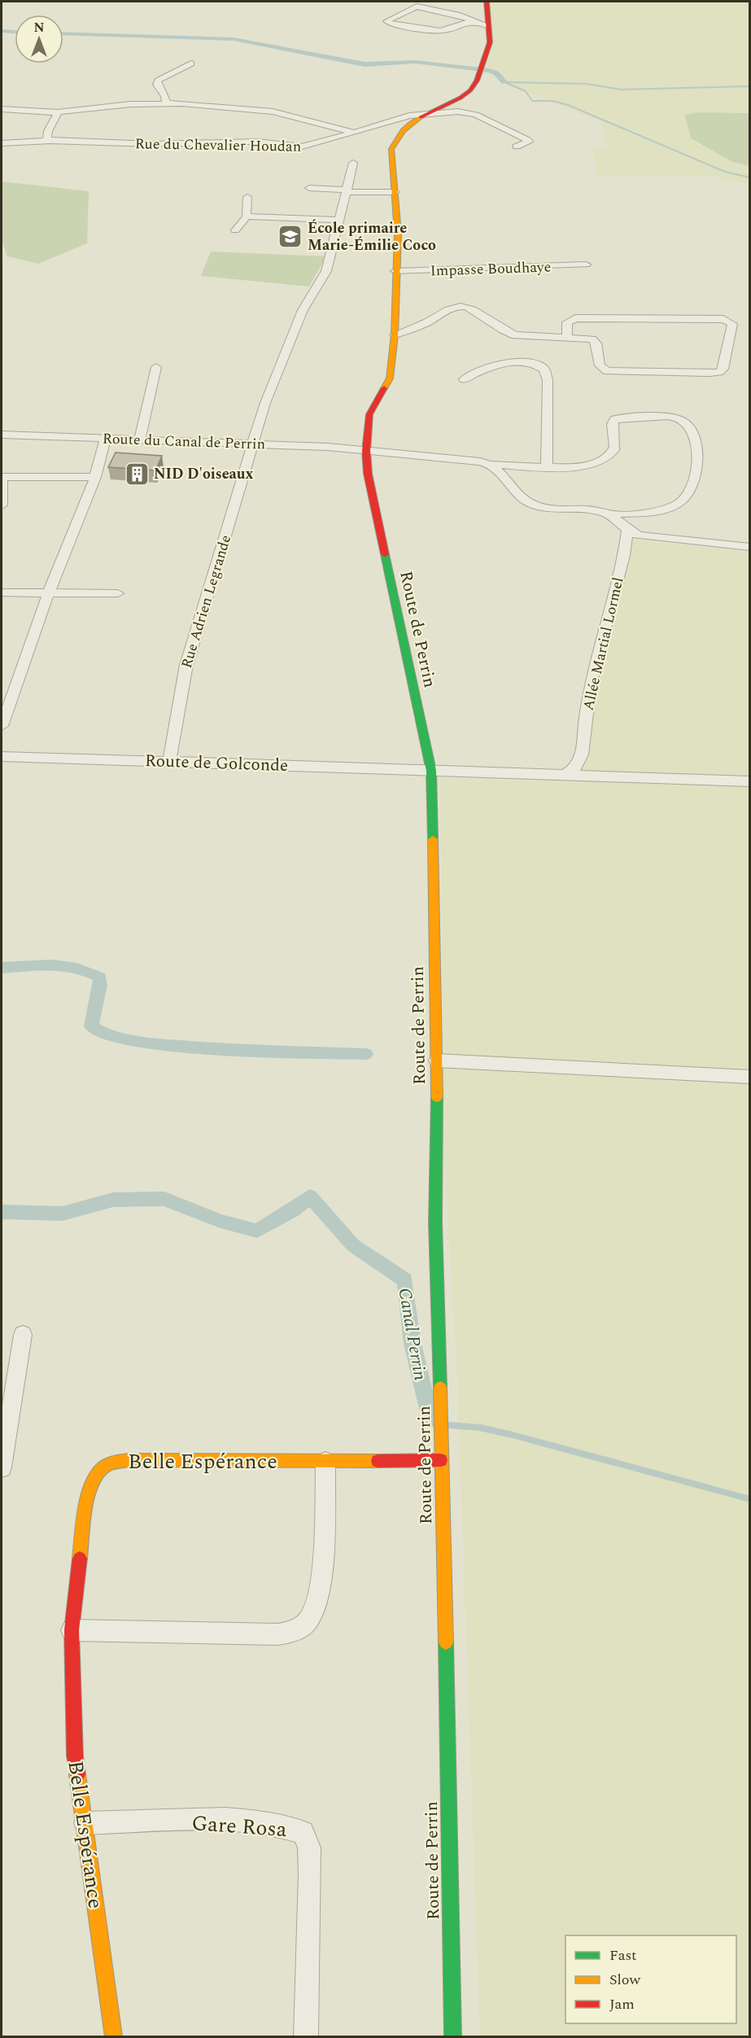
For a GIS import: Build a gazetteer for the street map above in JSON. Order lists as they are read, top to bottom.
{
  "streets": {
    "main road": ["Route de Perrin", "Belle Espérance"],
    "street": [
      "Rue du Chevalier Houdan",
      "Impasse Boudhaye",
      "Route du Canal de Perrin",
      "Rue Adrien Legrande",
      "Allée Martial Lormel",
      "Route de Golconde",
      "Gare Rosa"
    ]
  },
  "crossings": [
    ["Rue du Chevalier Houdan", "Route de Perrin"],
    ["Impasse Boudhaye", "Route de Perrin"],
    ["Route du Canal de Perrin", "Rue Adrien Legrande"],
    ["Route du Canal de Perrin", "Route de Perrin"],
    ["Rue Adrien Legrande", "Route de Golconde"],
    ["Route de Perrin", "Route de Golconde"],
    ["Route de Perrin", "Belle Espérance"],
    ["Allée Martial Lormel", "Route de Golconde"],
    ["Belle Espérance", "Gare Rosa"]
  ],
  "water": ["Canal Perrin"],
  "places": {
    "school or university": ["École primaire Marie-Émilie Coco"],
    "building": ["NID D'oiseaux"]
  },
  "legend": ["Fast", "Slow", "Jam"],
  "north": "top"
}
